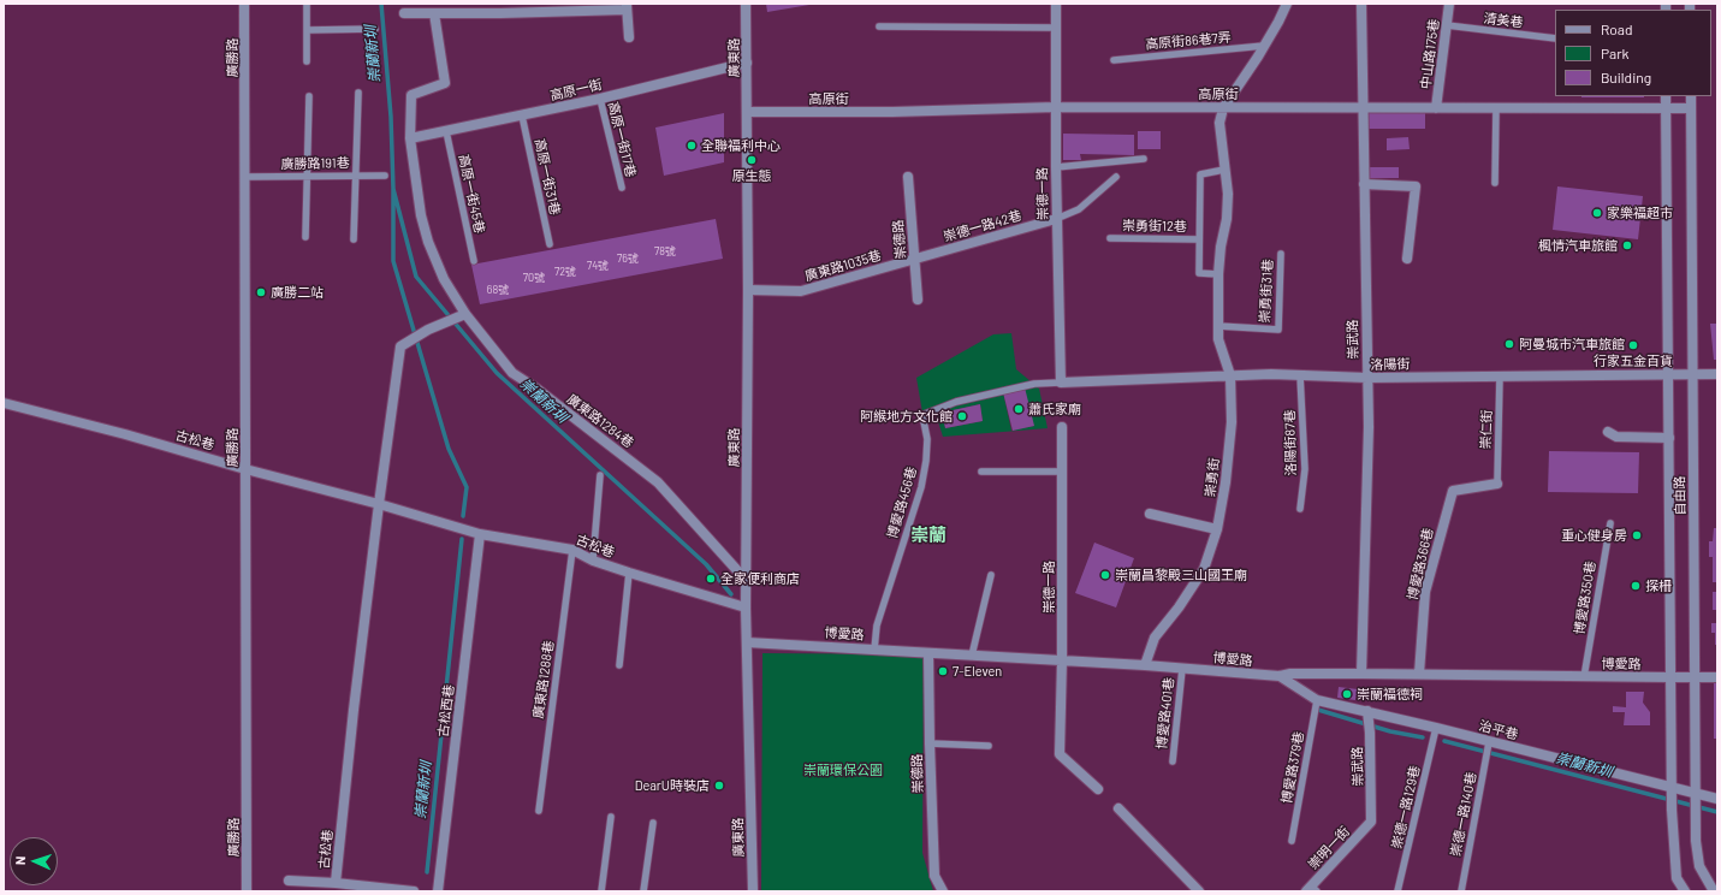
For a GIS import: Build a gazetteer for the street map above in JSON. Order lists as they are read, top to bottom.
{
  "streets": {
    "street": [
      "中山路175巷",
      "廣勝路",
      "廣東路",
      "高原一街",
      "高原街",
      "崇德一路",
      "崇德一路42巷",
      "崇德路",
      "廣東路1035巷",
      "崇武路",
      "洛陽街",
      "廣東路1284巷",
      "古松巷",
      "崇勇街",
      "自由路",
      "博愛路366巷",
      "博愛路",
      "古松西巷",
      "治平巷",
      "崇明一街"
    ],
    "lane": [
      "清美巷",
      "高原街86巷7弄",
      "高原一街17巷",
      "廣勝路191巷",
      "高原一街31巷",
      "高原一街45巷",
      "崇勇街12巷",
      "崇勇街31巷",
      "崇仁街",
      "洛陽街87巷",
      "博愛路456巷",
      "博愛路350巷",
      "廣東路1288巷",
      "博愛路401巷",
      "博愛路379巷",
      "崇德一路129巷",
      "崇德一路140巷"
    ]
  },
  "crossings": [
    ["清美巷", "中山路175巷"],
    ["中山路175巷", "高原街"],
    ["廣勝路", "廣勝路191巷"],
    ["廣勝路", "古松巷"],
    ["廣東路", "高原一街"],
    ["廣東路", "高原街"],
    ["廣東路", "廣東路1035巷"],
    ["廣東路", "廣東路1284巷"],
    ["廣東路", "古松巷"],
    ["廣東路", "博愛路"],
    ["高原一街", "高原一街17巷"],
    ["高原一街", "高原一街31巷"],
    ["高原一街", "高原一街45巷"],
    ["高原一街", "廣東路1284巷"],
    ["高原街", "崇德一路"],
    ["高原街", "崇武路"],
    ["高原街", "崇勇街"],
    ["高原街", "自由路"],
    ["崇德一路", "崇德一路42巷"],
    ["崇德一路", "洛陽街"],
    ["崇德一路", "博愛路456巷"],
    ["崇德一路", "博愛路"],
    ["崇德一路42巷", "崇德路"],
    ["崇德一路42巷", "廣東路1035巷"],
    ["崇德路", "廣東路1035巷"],
    ["崇德路", "博愛路"],
    ["崇勇街31巷", "崇勇街"],
    ["崇武路", "洛陽街"],
    ["崇武路", "博愛路"],
    ["崇武路", "治平巷"],
    ["崇武路", "崇明一街"],
    ["洛陽街", "崇仁街"],
    ["洛陽街", "洛陽街87巷"],
    ["洛陽街", "崇勇街"],
    ["洛陽街", "自由路"],
    ["洛陽街", "博愛路456巷"],
    ["廣東路1284巷", "古松巷"],
    ["崇仁街", "博愛路366巷"],
    ["古松巷", "廣東路1288巷"],
    ["古松巷", "古松西巷"],
    ["崇勇街", "博愛路"],
    ["自由路", "博愛路"],
    ["自由路", "治平巷"],
    ["博愛路456巷", "博愛路"],
    ["博愛路366巷", "博愛路"],
    ["博愛路350巷", "博愛路"],
    ["博愛路", "博愛路401巷"],
    ["博愛路", "治平巷"],
    ["治平巷", "博愛路379巷"],
    ["治平巷", "崇德一路129巷"],
    ["治平巷", "崇德一路140巷"]
  ],
  "districts": ["崇蘭"],
  "water": ["崇蘭新圳"],
  "parks": ["崇蘭環保公園"],
  "places": [
    "全聯福利中心",
    "原生態",
    "家樂福超市",
    "楓情汽車旅館",
    "廣勝二站",
    "阿曼城市汽車旅館",
    "行家五金百貨",
    "蕭氏家廟",
    "阿緱地方文化館",
    "重心健身房",
    "崇蘭昌黎殿三山國王廟",
    "全家便利商店",
    "探柵",
    "7-Eleven",
    "崇蘭福德祠",
    "DearU時裝店"
  ],
  "house_numbers": [
    "78號",
    "76號",
    "74號",
    "72號",
    "70號",
    "68號"
  ],
  "legend": ["Road", "Park", "Building"],
  "north": "left"
}
